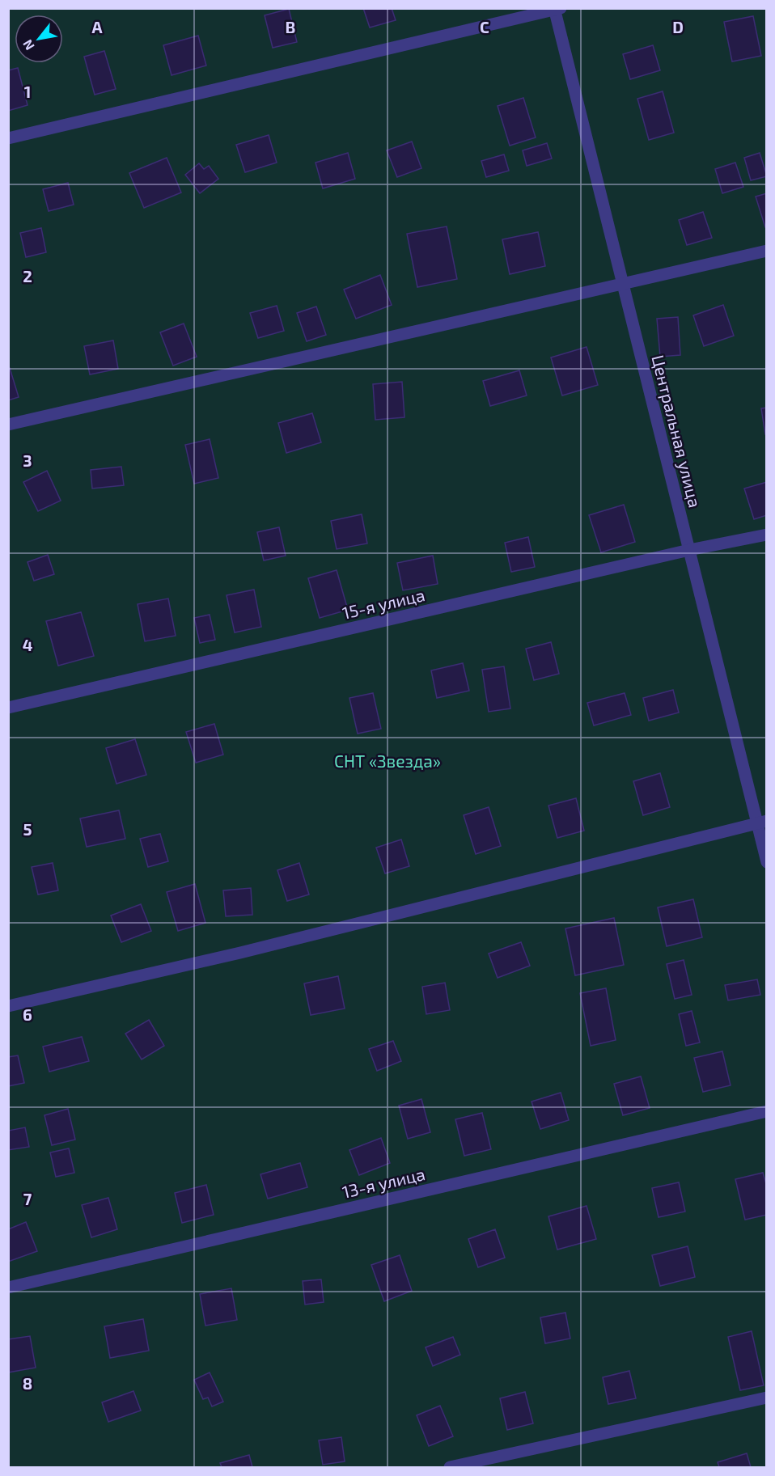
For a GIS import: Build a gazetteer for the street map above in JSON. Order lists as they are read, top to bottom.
{
  "streets": {
    "street": ["Центральная улица", "15-я улица", "13-я улица"]
  },
  "crossings": [
    ["Центральная улица", "15-я улица"]
  ],
  "parks": ["СНТ «Звезда»"],
  "north": "bottom left",
  "grid": {
    "columns": [
      "A",
      "B",
      "C",
      "D"
    ],
    "rows": [
      "1",
      "2",
      "3",
      "4",
      "5",
      "6",
      "7",
      "8"
    ]
  }
}
